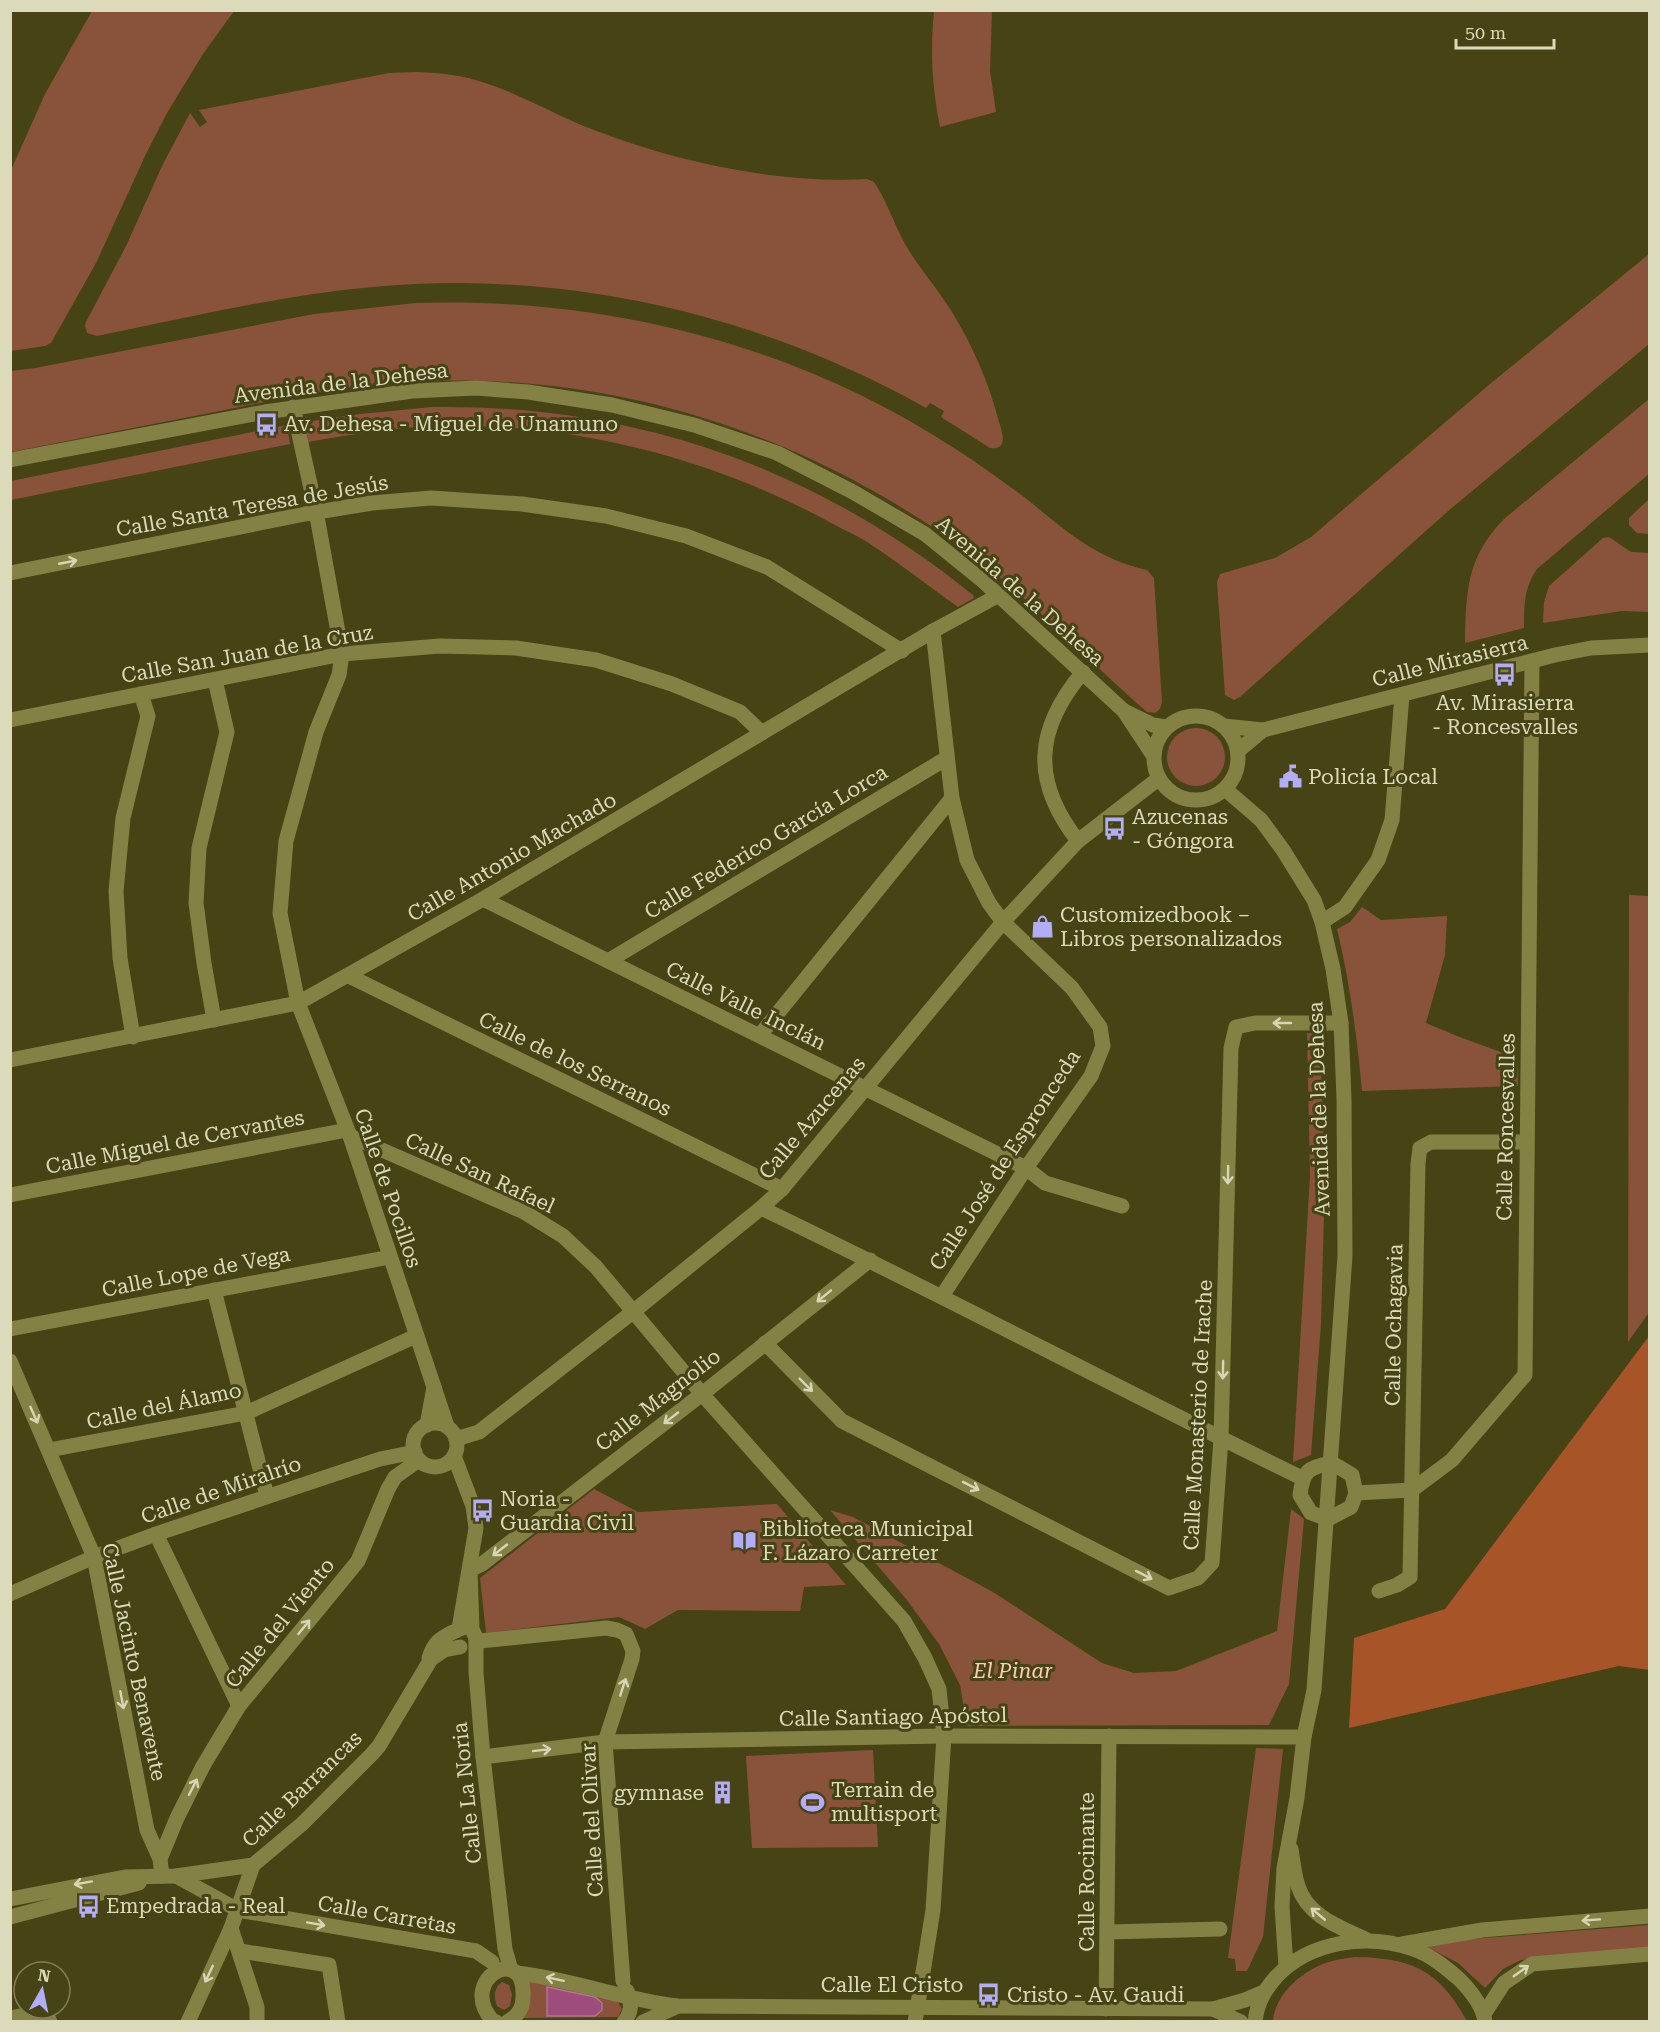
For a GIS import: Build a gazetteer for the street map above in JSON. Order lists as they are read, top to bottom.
{
  "streets": {
    "street": [
      "Avenida de la Dehesa",
      "Calle Santa Teresa de Jesús",
      "Calle San Juan de la Cruz",
      "Calle Mirasierra",
      "Calle Federico García Lorca",
      "Calle Antonio Machado",
      "Calle Valle Inclán",
      "Calle de los Serranos",
      "Calle Azucenas",
      "Calle Roncesvalles",
      "Calle Miguel de Cervantes",
      "Calle José de Espronceda",
      "Calle San Rafael",
      "Calle de Pocillos",
      "Calle Lope de Vega",
      "Calle Ochagavia",
      "Calle Magnolio",
      "Calle del Álamo",
      "Calle Monasterio de Irache",
      "Calle de Miralrío",
      "Calle del Viento",
      "Calle Jacinto Benavente",
      "Calle Santiago Apóstol",
      "Calle Barrancas",
      "Calle La Noria",
      "Calle del Olivar",
      "Calle Rocinante",
      "Calle Carretas",
      "Calle El Cristo"
    ]
  },
  "crossings": [
    ["Avenida de la Dehesa", "Calle Mirasierra"],
    ["Avenida de la Dehesa", "Calle Antonio Machado"],
    ["Avenida de la Dehesa", "Calle Azucenas"],
    ["Avenida de la Dehesa", "Calle Monasterio de Irache"],
    ["Avenida de la Dehesa", "Calle Santiago Apóstol"],
    ["Calle Santa Teresa de Jesús", "Calle Antonio Machado"],
    ["Calle San Juan de la Cruz", "Calle Antonio Machado"],
    ["Calle San Juan de la Cruz", "Calle de Pocillos"],
    ["Calle Mirasierra", "Calle Azucenas"],
    ["Calle Mirasierra", "Calle Roncesvalles"],
    ["Calle Federico García Lorca", "Calle Valle Inclán"],
    ["Calle Federico García Lorca", "Calle José de Espronceda"],
    ["Calle Antonio Machado", "Calle Valle Inclán"],
    ["Calle Antonio Machado", "Calle de los Serranos"],
    ["Calle Antonio Machado", "Calle José de Espronceda"],
    ["Calle Antonio Machado", "Calle de Pocillos"],
    ["Calle Valle Inclán", "Calle Azucenas"],
    ["Calle Valle Inclán", "Calle José de Espronceda"],
    ["Calle de los Serranos", "Calle Azucenas"],
    ["Calle Azucenas", "Calle José de Espronceda"],
    ["Calle Azucenas", "Calle San Rafael"],
    ["Calle Azucenas", "Calle de Pocillos"],
    ["Calle Azucenas", "Calle de Miralrío"],
    ["Calle Azucenas", "Calle del Viento"],
    ["Calle Roncesvalles", "Calle Ochagavia"],
    ["Calle Miguel de Cervantes", "Calle San Rafael"],
    ["Calle Miguel de Cervantes", "Calle de Pocillos"],
    ["Calle San Rafael", "Calle de Pocillos"],
    ["Calle San Rafael", "Calle Magnolio"],
    ["Calle San Rafael", "Calle Santiago Apóstol"],
    ["Calle San Rafael", "Calle El Cristo"],
    ["Calle de Pocillos", "Calle Lope de Vega"],
    ["Calle de Pocillos", "Calle del Álamo"],
    ["Calle de Pocillos", "Calle de Miralrío"],
    ["Calle de Pocillos", "Calle del Viento"],
    ["Calle Magnolio", "Calle Monasterio de Irache"],
    ["Calle del Álamo", "Calle Jacinto Benavente"],
    ["Calle de Miralrío", "Calle del Viento"],
    ["Calle de Miralrío", "Calle Jacinto Benavente"],
    ["Calle del Viento", "Calle Jacinto Benavente"],
    ["Calle Jacinto Benavente", "Calle Barrancas"],
    ["Calle Jacinto Benavente", "Calle Carretas"],
    ["Calle Santiago Apóstol", "Calle La Noria"],
    ["Calle Santiago Apóstol", "Calle del Olivar"],
    ["Calle Santiago Apóstol", "Calle Rocinante"],
    ["Calle Barrancas", "Calle La Noria"],
    ["Calle Barrancas", "Calle del Olivar"],
    ["Calle Barrancas", "Calle Carretas"],
    ["Calle La Noria", "Calle del Olivar"],
    ["Calle La Noria", "Calle Carretas"],
    ["Calle La Noria", "Calle El Cristo"],
    ["Calle del Olivar", "Calle El Cristo"],
    ["Calle Rocinante", "Calle El Cristo"],
    ["Calle Carretas", "Calle El Cristo"]
  ],
  "one_way": ["Calle Magnolio", "Calle del Viento", "Calle Carretas"],
  "parks": ["El Pinar"],
  "places": {
    "bus stop": [
      "Av. Dehesa - Miguel de Unamuno",
      "Av. Mirasierra - Roncesvalles",
      "Azucenas - Góngora",
      "Noria - Guardia Civil",
      "Empedrada - Real",
      "Cristo - Av. Gaudi"
    ],
    "public building": ["Policía Local"],
    "shop": ["Customizedbook – Libros personalizados"],
    "library": ["Biblioteca Municipal F. Lázaro Carreter"],
    "building": ["gymnase"],
    "sports": ["Terrain de multisport"]
  },
  "scale_bar": "50 m",
  "north": "top"
}
